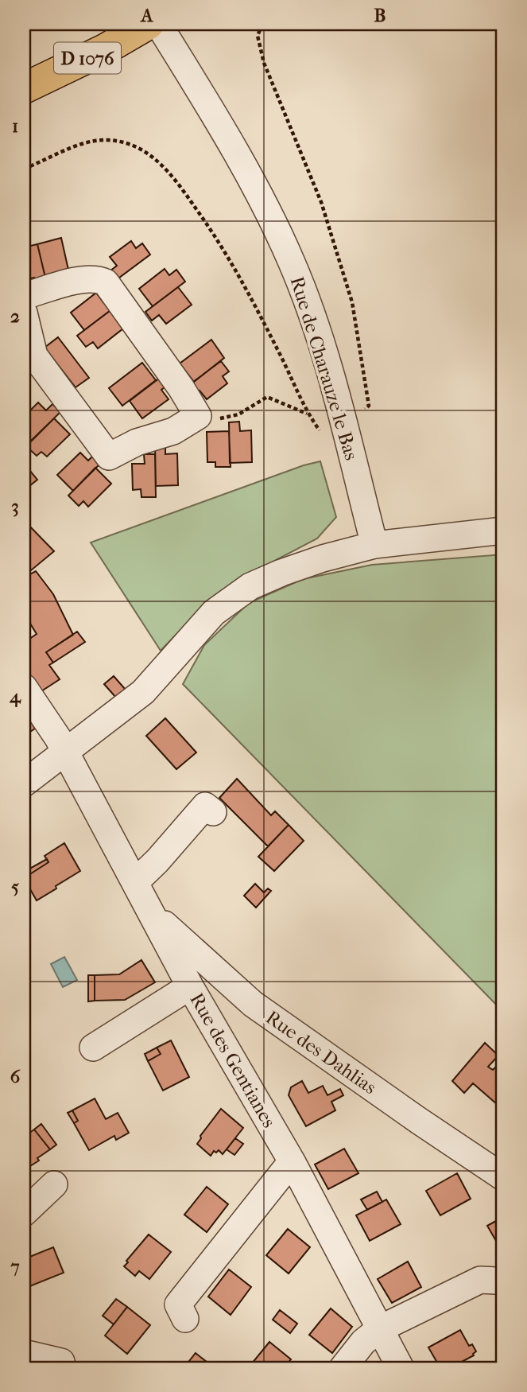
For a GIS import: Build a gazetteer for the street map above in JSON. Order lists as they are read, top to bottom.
{
  "streets": {
    "main road": ["D 1076"],
    "street": ["Rue de Charauze le Bas", "Rue des Dahlias", "Rue des Gentianes"]
  },
  "crossings": [
    ["Rue des Dahlias", "Rue des Gentianes"]
  ],
  "grid": {
    "columns": ["A", "B"],
    "rows": [
      "1",
      "2",
      "3",
      "4",
      "5",
      "6",
      "7"
    ]
  }
}
